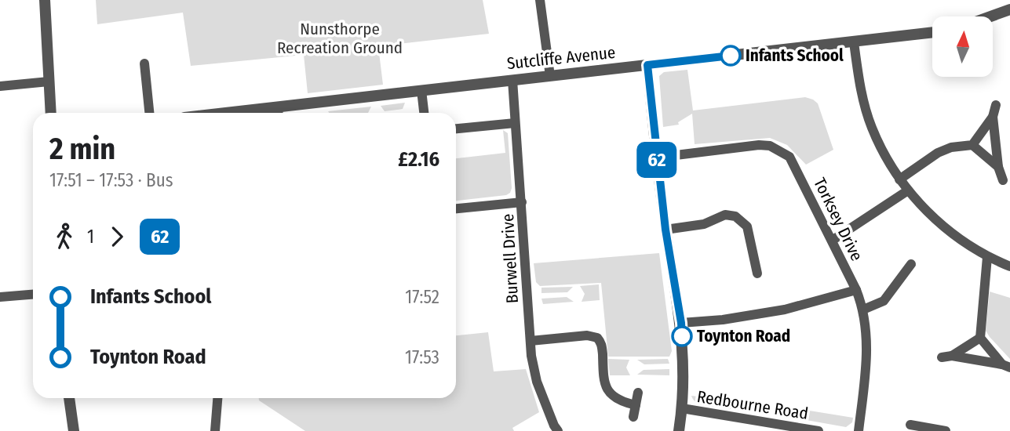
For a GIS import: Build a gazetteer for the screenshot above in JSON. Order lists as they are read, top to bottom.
{
  "streets": {
    "street": [
      "Sutcliffe Avenue",
      "Torksey Drive",
      "Burwell Drive",
      "Redbourne Road"
    ]
  },
  "crossings": [
    ["Sutcliffe Avenue", "Burwell Drive"]
  ],
  "parks": ["Nunsthorpe Recreation Ground"],
  "places": ["Infants School", "Toynton Road"],
  "lines": ["bus line 62"],
  "north": "top",
  "page": {
    "on_map": "62",
    "heading": ["2 min", "17:51 – 17:53 · Bus", "£2.16"],
    "legs": ["1", "62"],
    "list": [
      {
        "name": "Infants School",
        "value": "17:52"
      },
      {
        "name": "Toynton Road",
        "value": "17:53"
      }
    ]
  }
}
